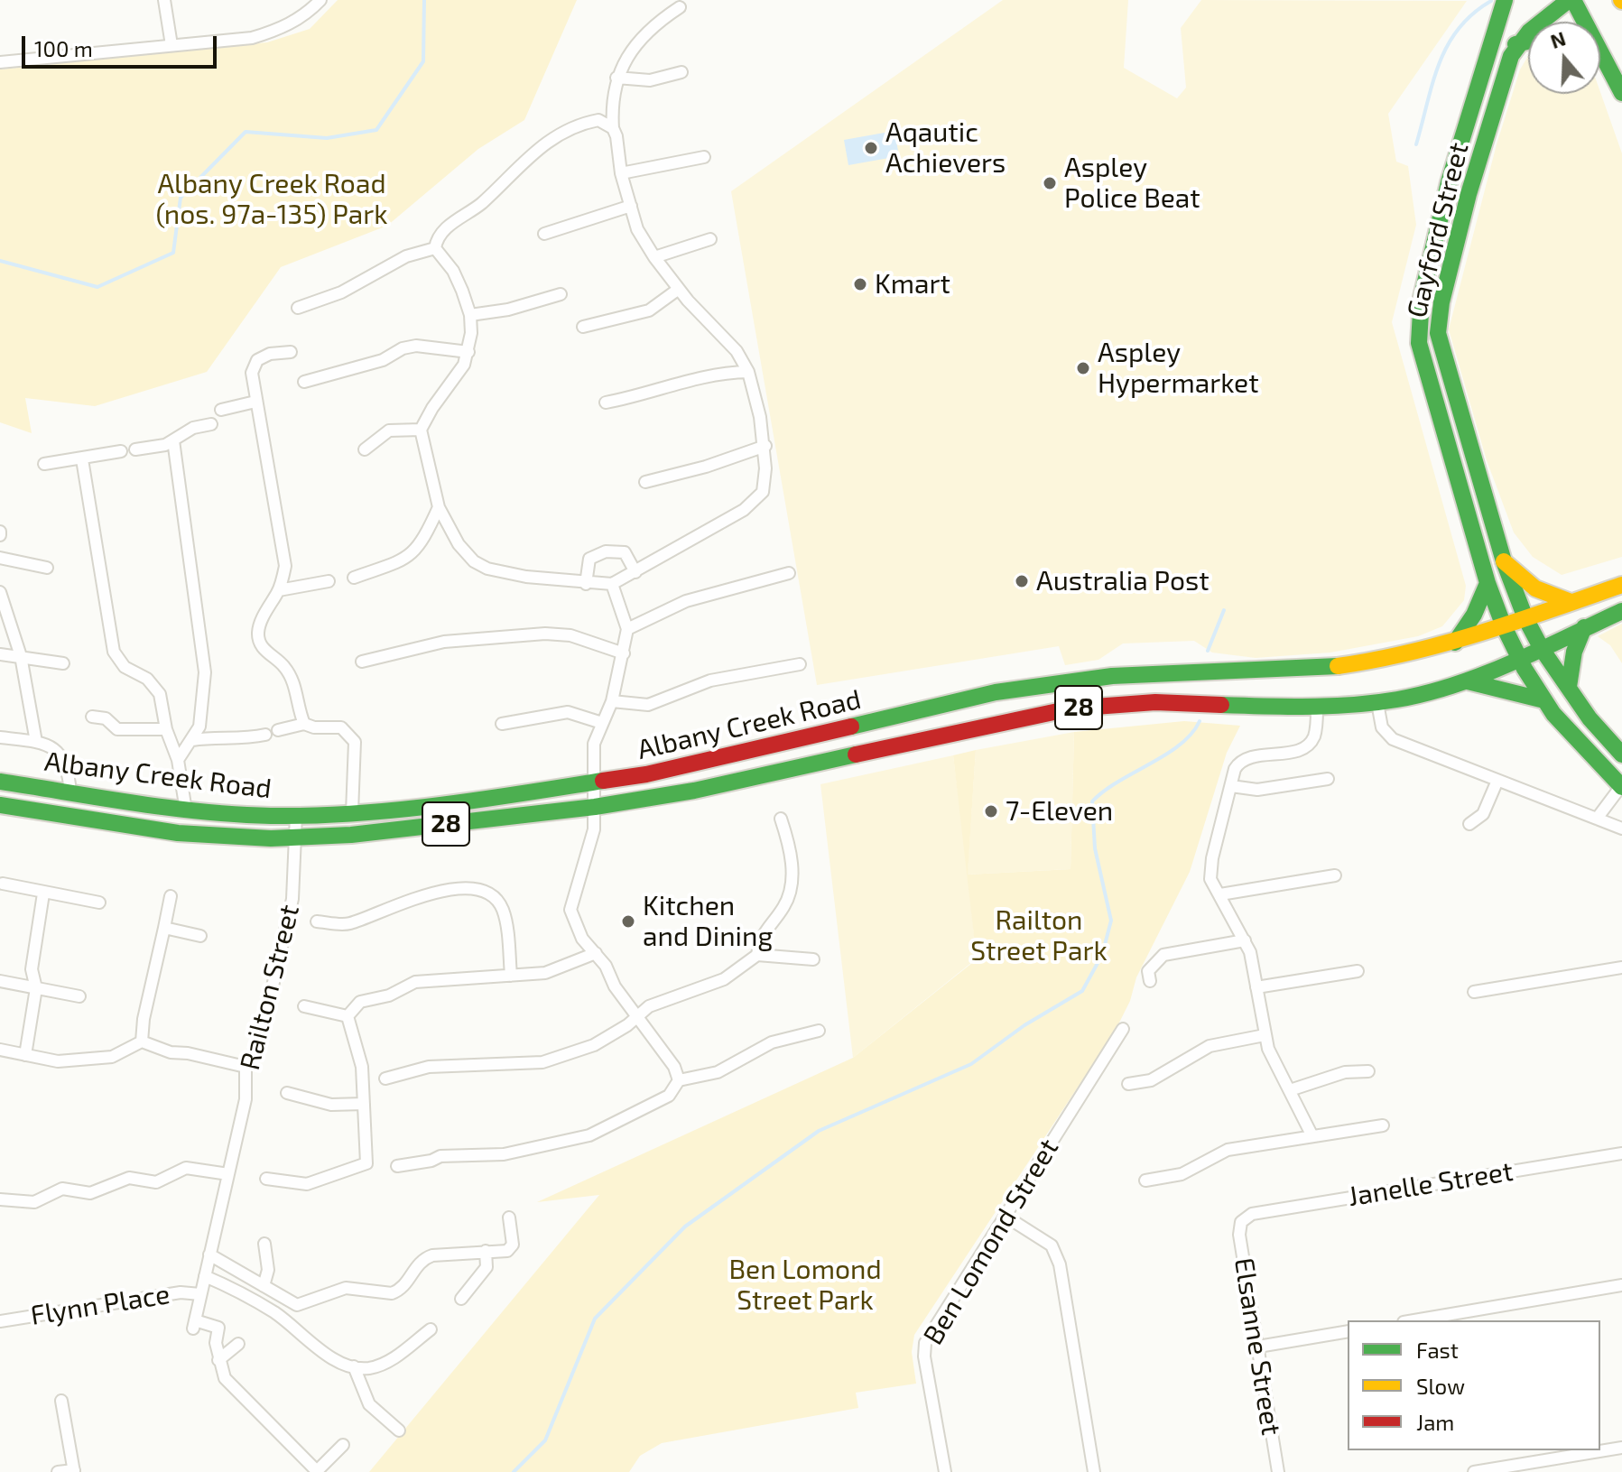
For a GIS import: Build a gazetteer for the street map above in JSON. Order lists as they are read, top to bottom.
{
  "streets": {
    "main road": ["Gayford Street", "28", "Albany Creek Road"],
    "street": [
      "Railton Street",
      "Janelle Street",
      "Ben Lomond Street",
      "Flynn Place",
      "Elsanne Street"
    ]
  },
  "crossings": [
    ["Gayford Street", "28"],
    ["Gayford Street", "Albany Creek Road"],
    ["28", "Albany Creek Road"],
    ["Albany Creek Road", "Railton Street"],
    ["Railton Street", "Flynn Place"],
    ["Janelle Street", "Elsanne Street"]
  ],
  "parks": ["Albany Creek Road (nos. 97a-135) Park", "Railton Street Park", "Ben Lomond Street Park"],
  "places": [
    "Aqautic Achievers",
    "Aspley Police Beat",
    "Kmart",
    "Aspley Hypermarket",
    "Australia Post",
    "7-Eleven",
    "Kitchen and Dining"
  ],
  "legend": ["Fast", "Slow", "Jam"],
  "scale_bar": "100 m",
  "north": "top"
}
